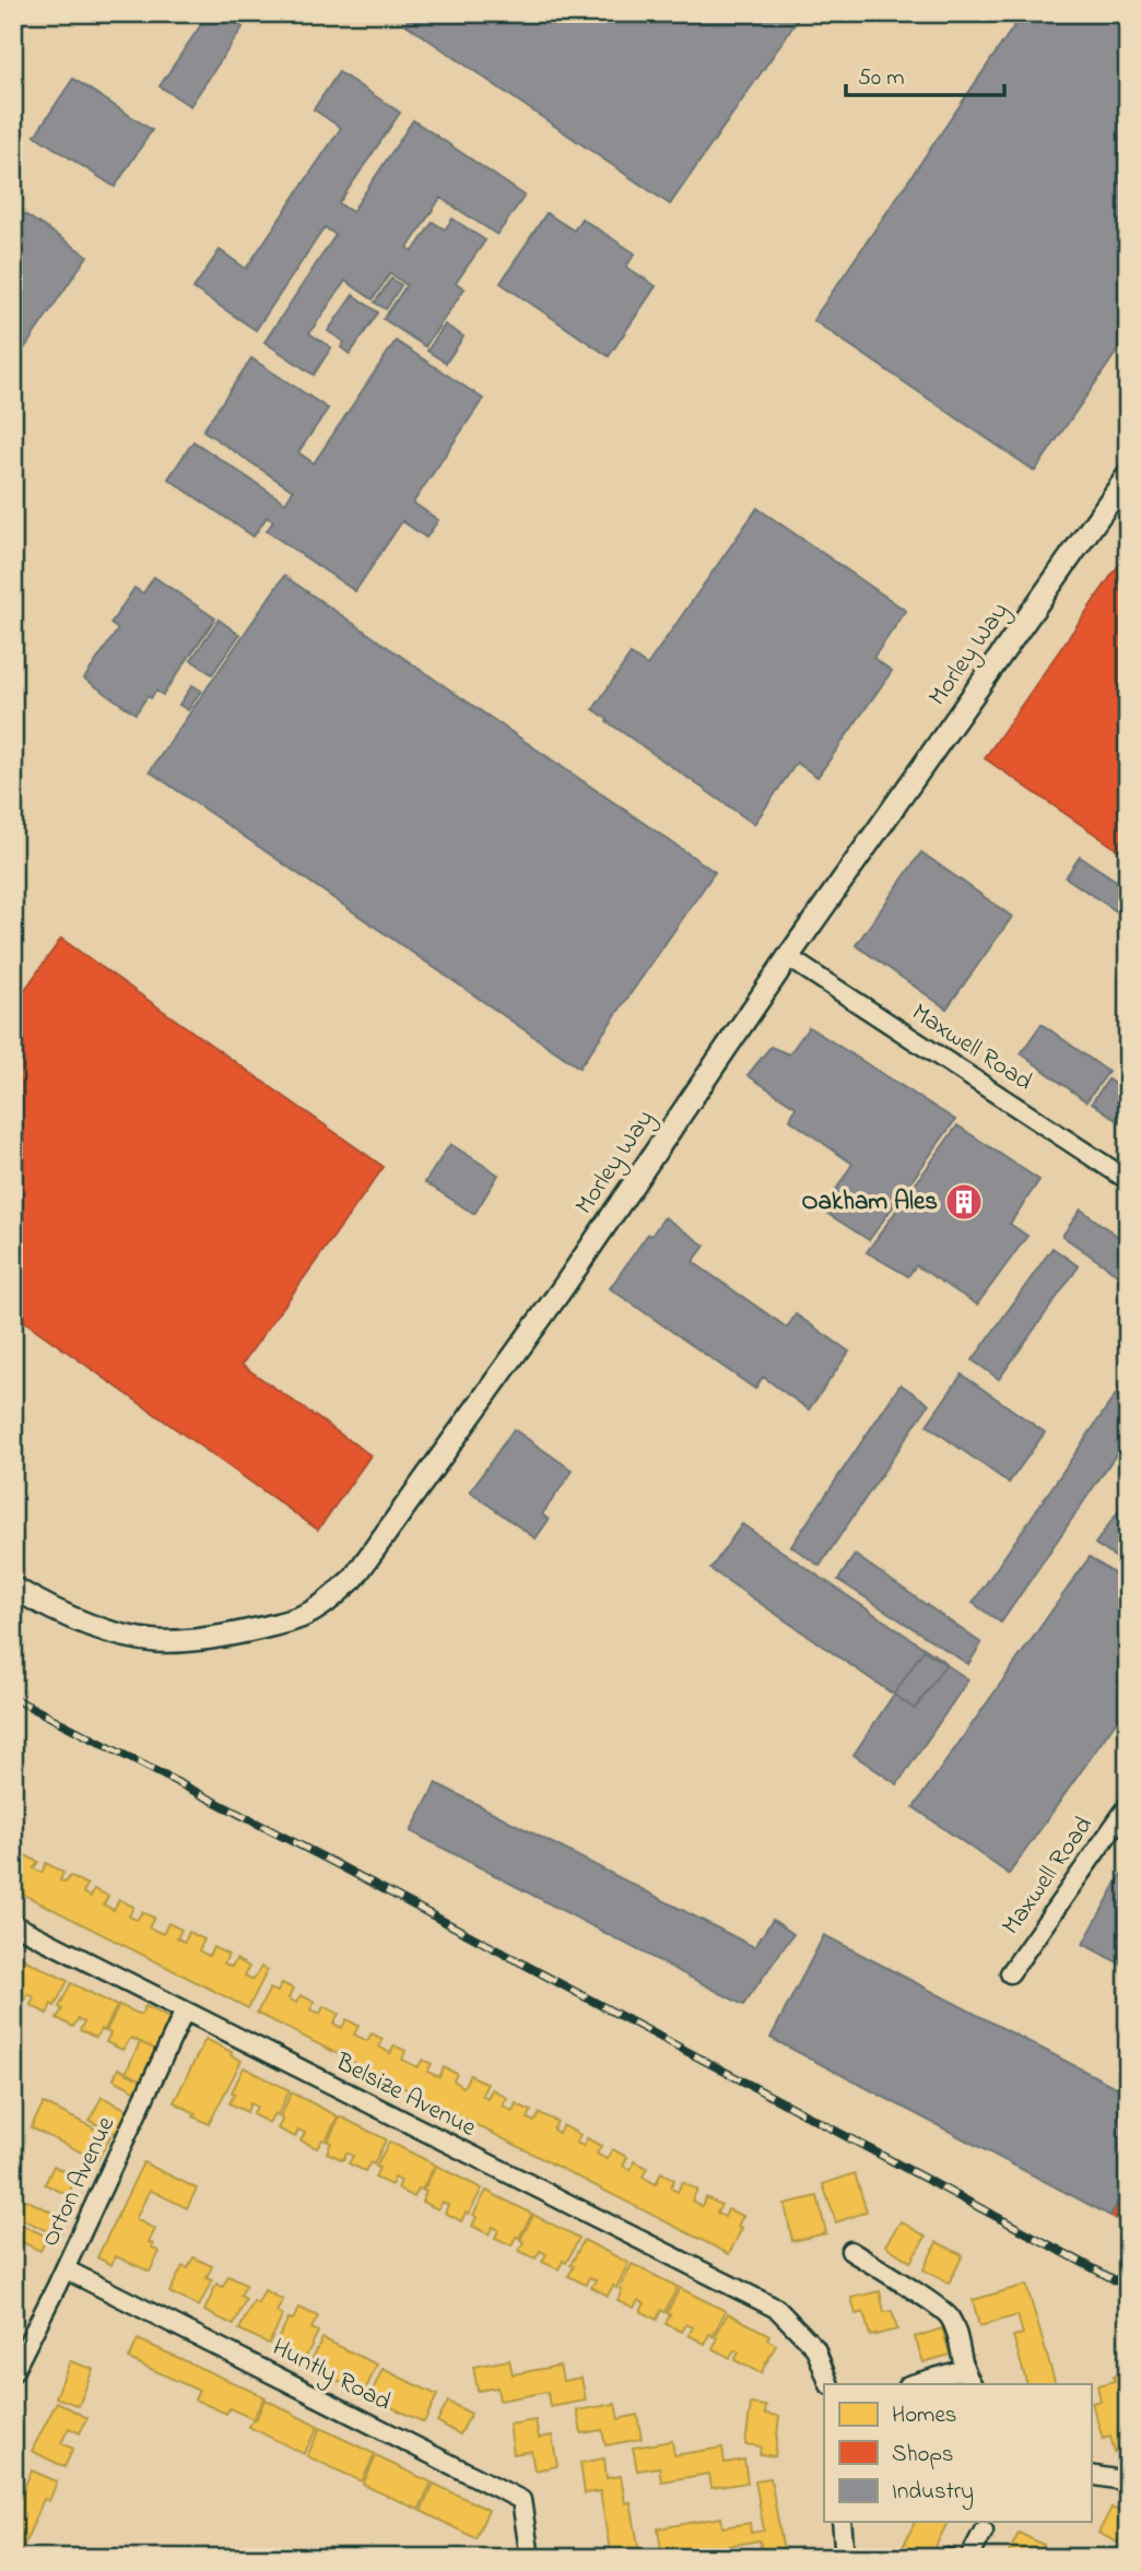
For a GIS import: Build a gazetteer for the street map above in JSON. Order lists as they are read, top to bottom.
{
  "streets": {
    "street": [
      "Morley Way",
      "Maxwell Road",
      "Belsize Avenue",
      "Orton Avenue",
      "Huntly Road"
    ]
  },
  "crossings": [
    ["Morley Way", "Maxwell Road"],
    ["Belsize Avenue", "Orton Avenue"],
    ["Orton Avenue", "Huntly Road"]
  ],
  "places": {
    "building": ["Oakham Ales"]
  },
  "legend": ["Homes", "Shops", "Industry"],
  "scale_bar": "50 m"
}
